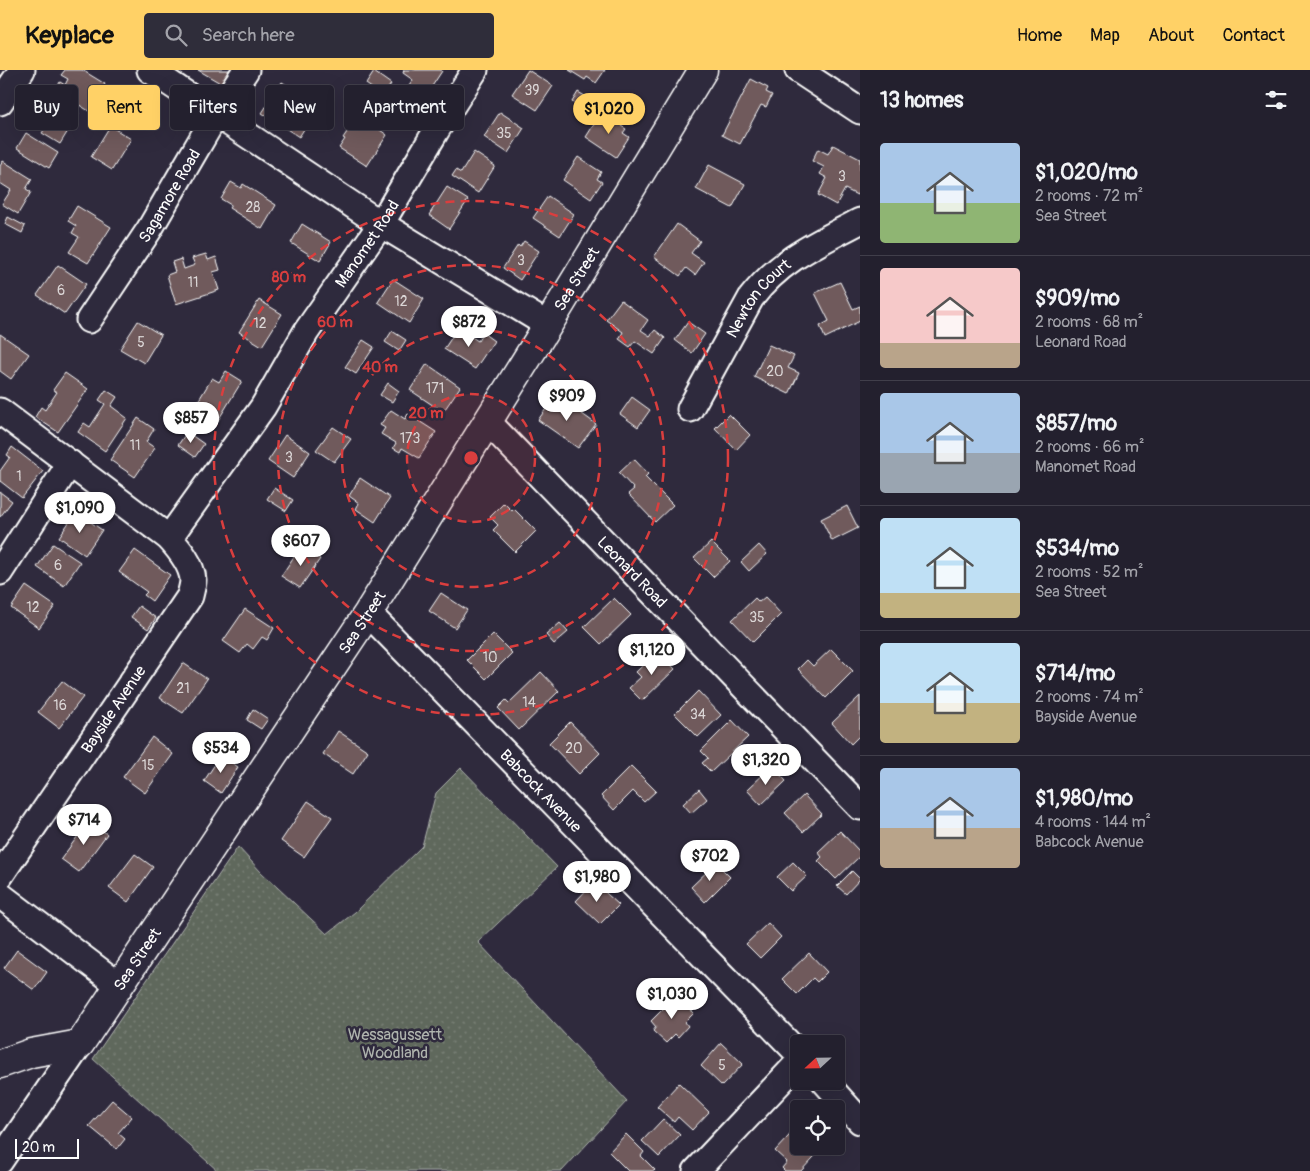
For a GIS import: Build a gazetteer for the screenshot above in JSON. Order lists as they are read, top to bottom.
{
  "streets": {
    "street": [
      "Sagamore Road",
      "Manomet Road",
      "Sea Street",
      "Newton Court",
      "Leonard Road",
      "Bayside Avenue",
      "Babcock Avenue"
    ]
  },
  "crossings": [
    ["Manomet Road", "Bayside Avenue"],
    ["Sea Street", "Leonard Road"],
    ["Sea Street", "Babcock Avenue"]
  ],
  "parks": ["Wessagussett Woodland"],
  "house_numbers": [
    "39",
    "35",
    "3",
    "28",
    "3",
    "11",
    "6",
    "12",
    "12",
    "5",
    "20",
    "171",
    "173",
    "11",
    "3",
    "1",
    "6",
    "12",
    "35",
    "10",
    "21",
    "14",
    "16",
    "34",
    "20",
    "15",
    "5"
  ],
  "scale_bar": "20 m",
  "north": "left",
  "page": {
    "header": "Keyplace",
    "search": "Search here",
    "nav": [
      "Home",
      "Map",
      "About",
      "Contact"
    ],
    "heading": "13 homes",
    "chip": [
      "Buy",
      "Rent",
      "Filters",
      "New",
      "Apartment"
    ],
    "price": [
      "$1,020",
      "$872",
      "$909",
      "$857",
      "$1,090",
      "$607",
      "$1,120",
      "$534",
      "$1,320",
      "$714",
      "$702",
      "$1,980",
      "$1,030"
    ],
    "list": [
      {
        "name": "$1,020/mo",
        "note": "2 rooms · 72 m² · Sea Street"
      },
      {
        "name": "$909/mo",
        "note": "2 rooms · 68 m² · Leonard Road"
      },
      {
        "name": "$857/mo",
        "note": "2 rooms · 66 m² · Manomet Road"
      },
      {
        "name": "$534/mo",
        "note": "2 rooms · 52 m² · Sea Street"
      },
      {
        "name": "$714/mo",
        "note": "2 rooms · 74 m² · Bayside Avenue"
      },
      {
        "name": "$1,980/mo",
        "note": "4 rooms · 144 m² · Babcock Avenue"
      }
    ],
    "scale": "20 m"
  },
  "rings": [
    "80 m",
    "60 m",
    "40 m",
    "20 m"
  ]
}
